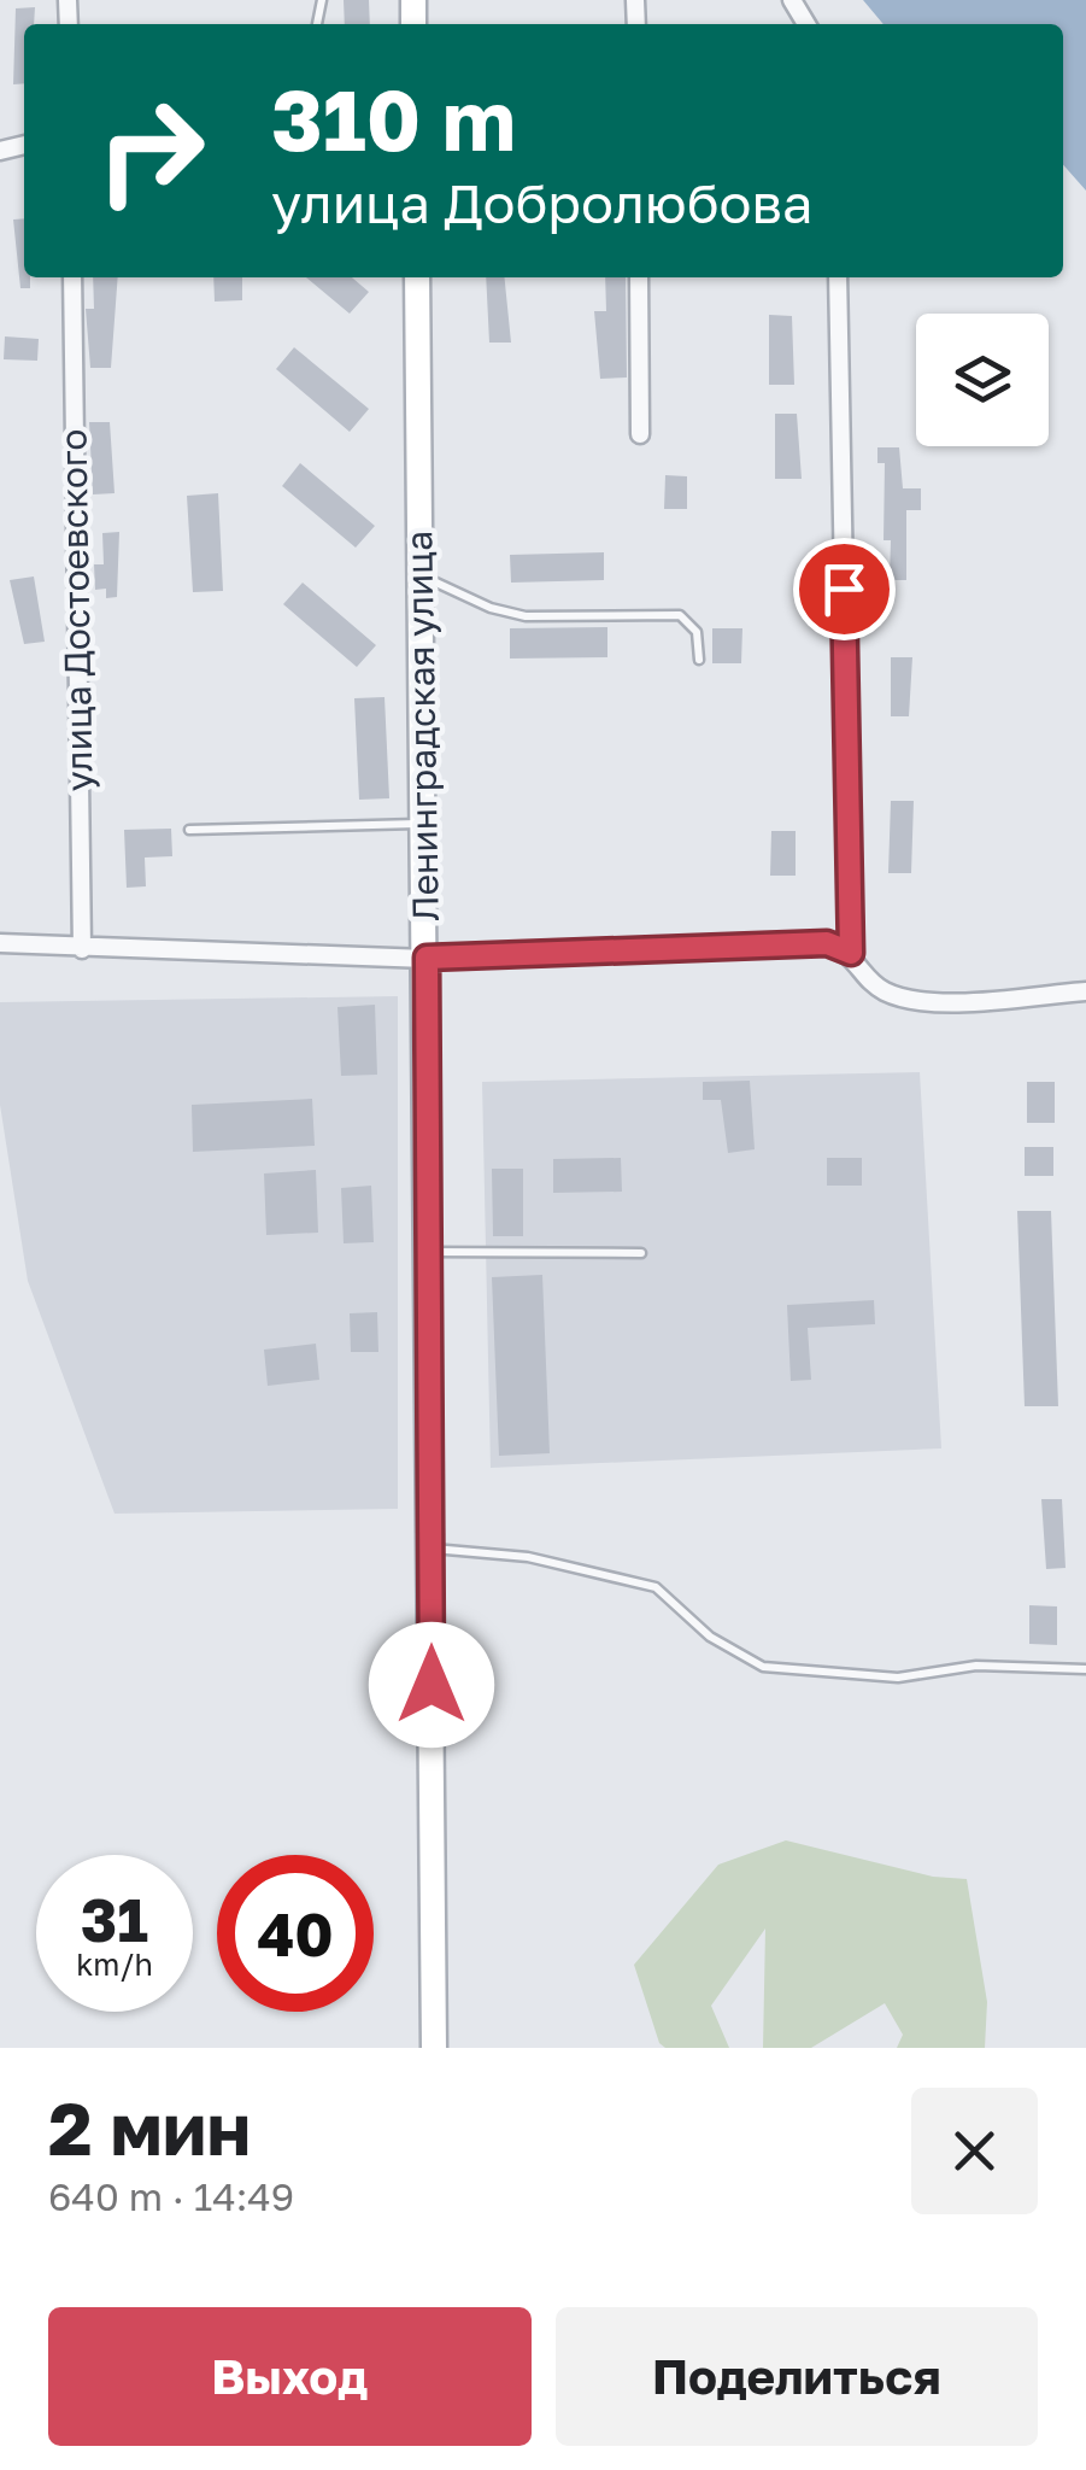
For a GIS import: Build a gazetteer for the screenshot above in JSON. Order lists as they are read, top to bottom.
{
  "streets": {
    "street": ["улица Достоевского", "Ленинградская улица"]
  },
  "page": {
    "turn": ["310 m", "улица Добролюбова"],
    "speed": "31 km/h",
    "limit": "40",
    "heading": ["2 мин", "640 m · 14:49"],
    "buttons": ["Выход", "Поделиться"]
  }
}
